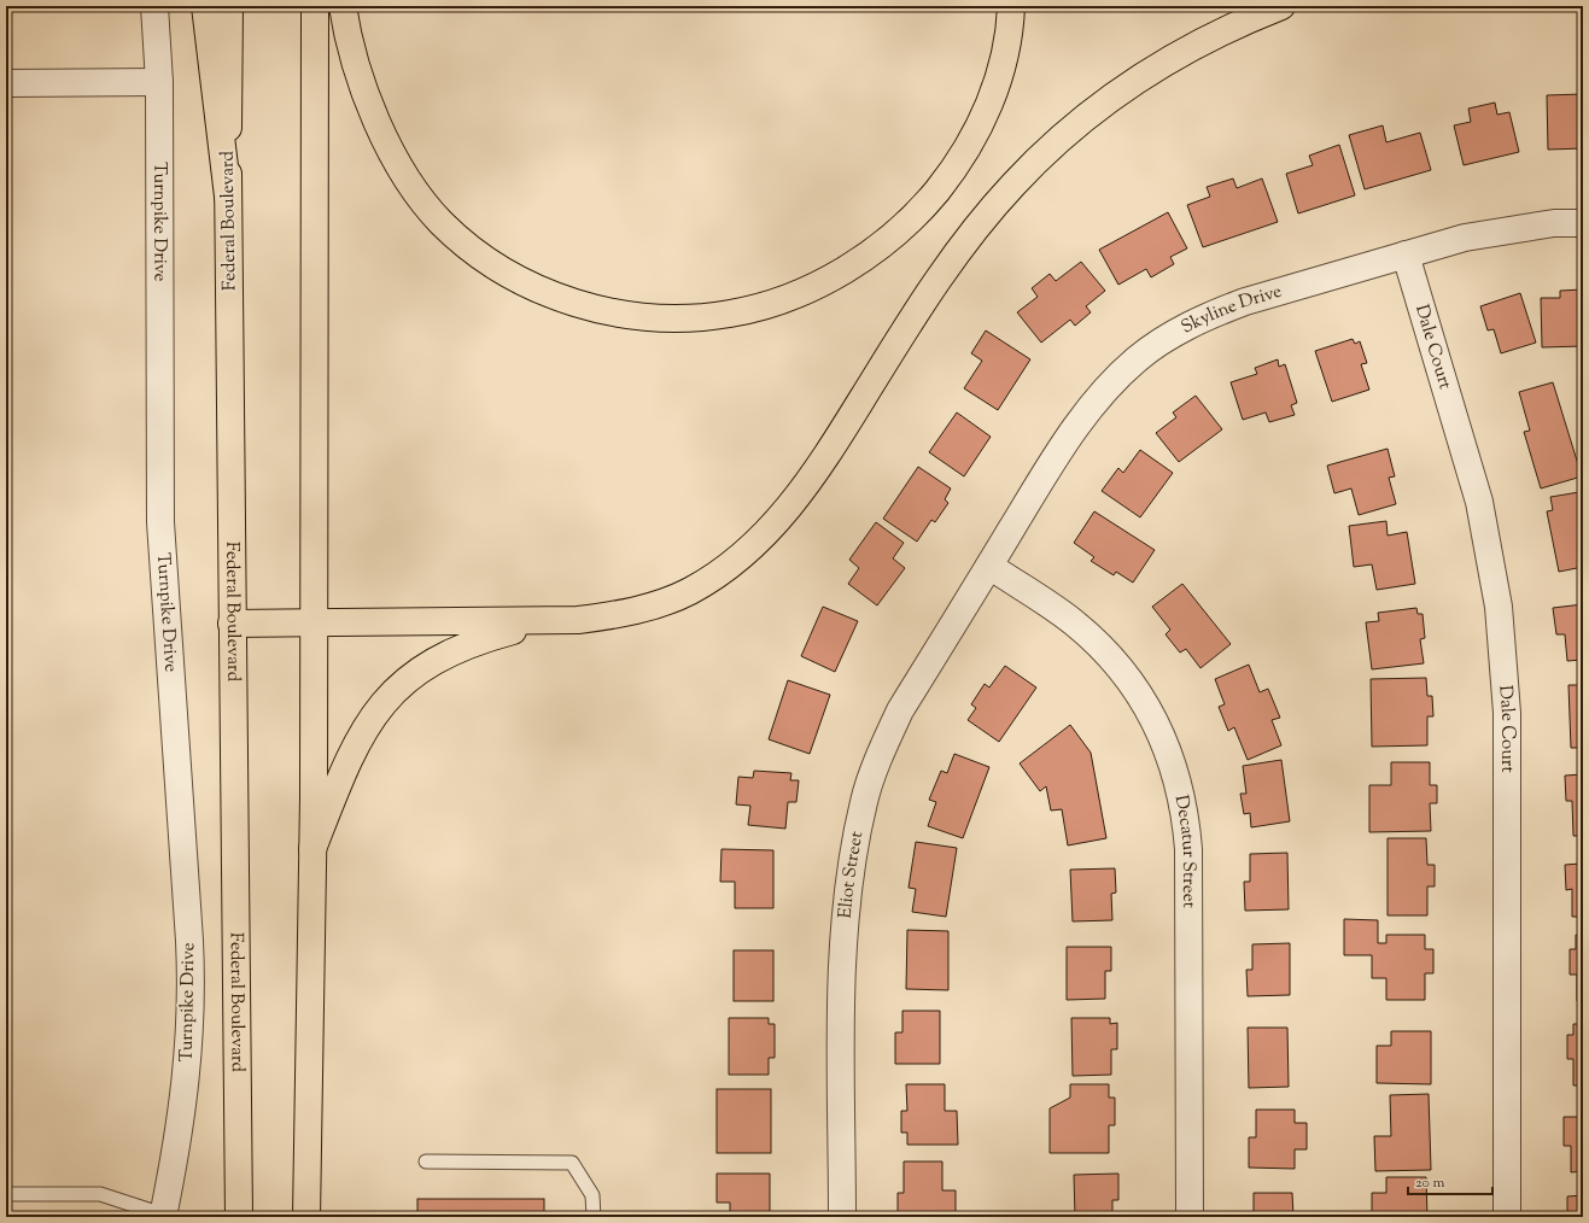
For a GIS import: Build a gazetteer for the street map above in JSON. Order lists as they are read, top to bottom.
{
  "streets": {
    "main road": ["Federal Boulevard"],
    "street": [
      "Turnpike Drive",
      "Skyline Drive",
      "Dale Court",
      "Decatur Street",
      "Eliot Street"
    ]
  },
  "crossings": [
    ["Skyline Drive", "Dale Court"],
    ["Skyline Drive", "Decatur Street"],
    ["Skyline Drive", "Eliot Street"],
    ["Decatur Street", "Eliot Street"]
  ],
  "scale_bar": "20 m"
}
